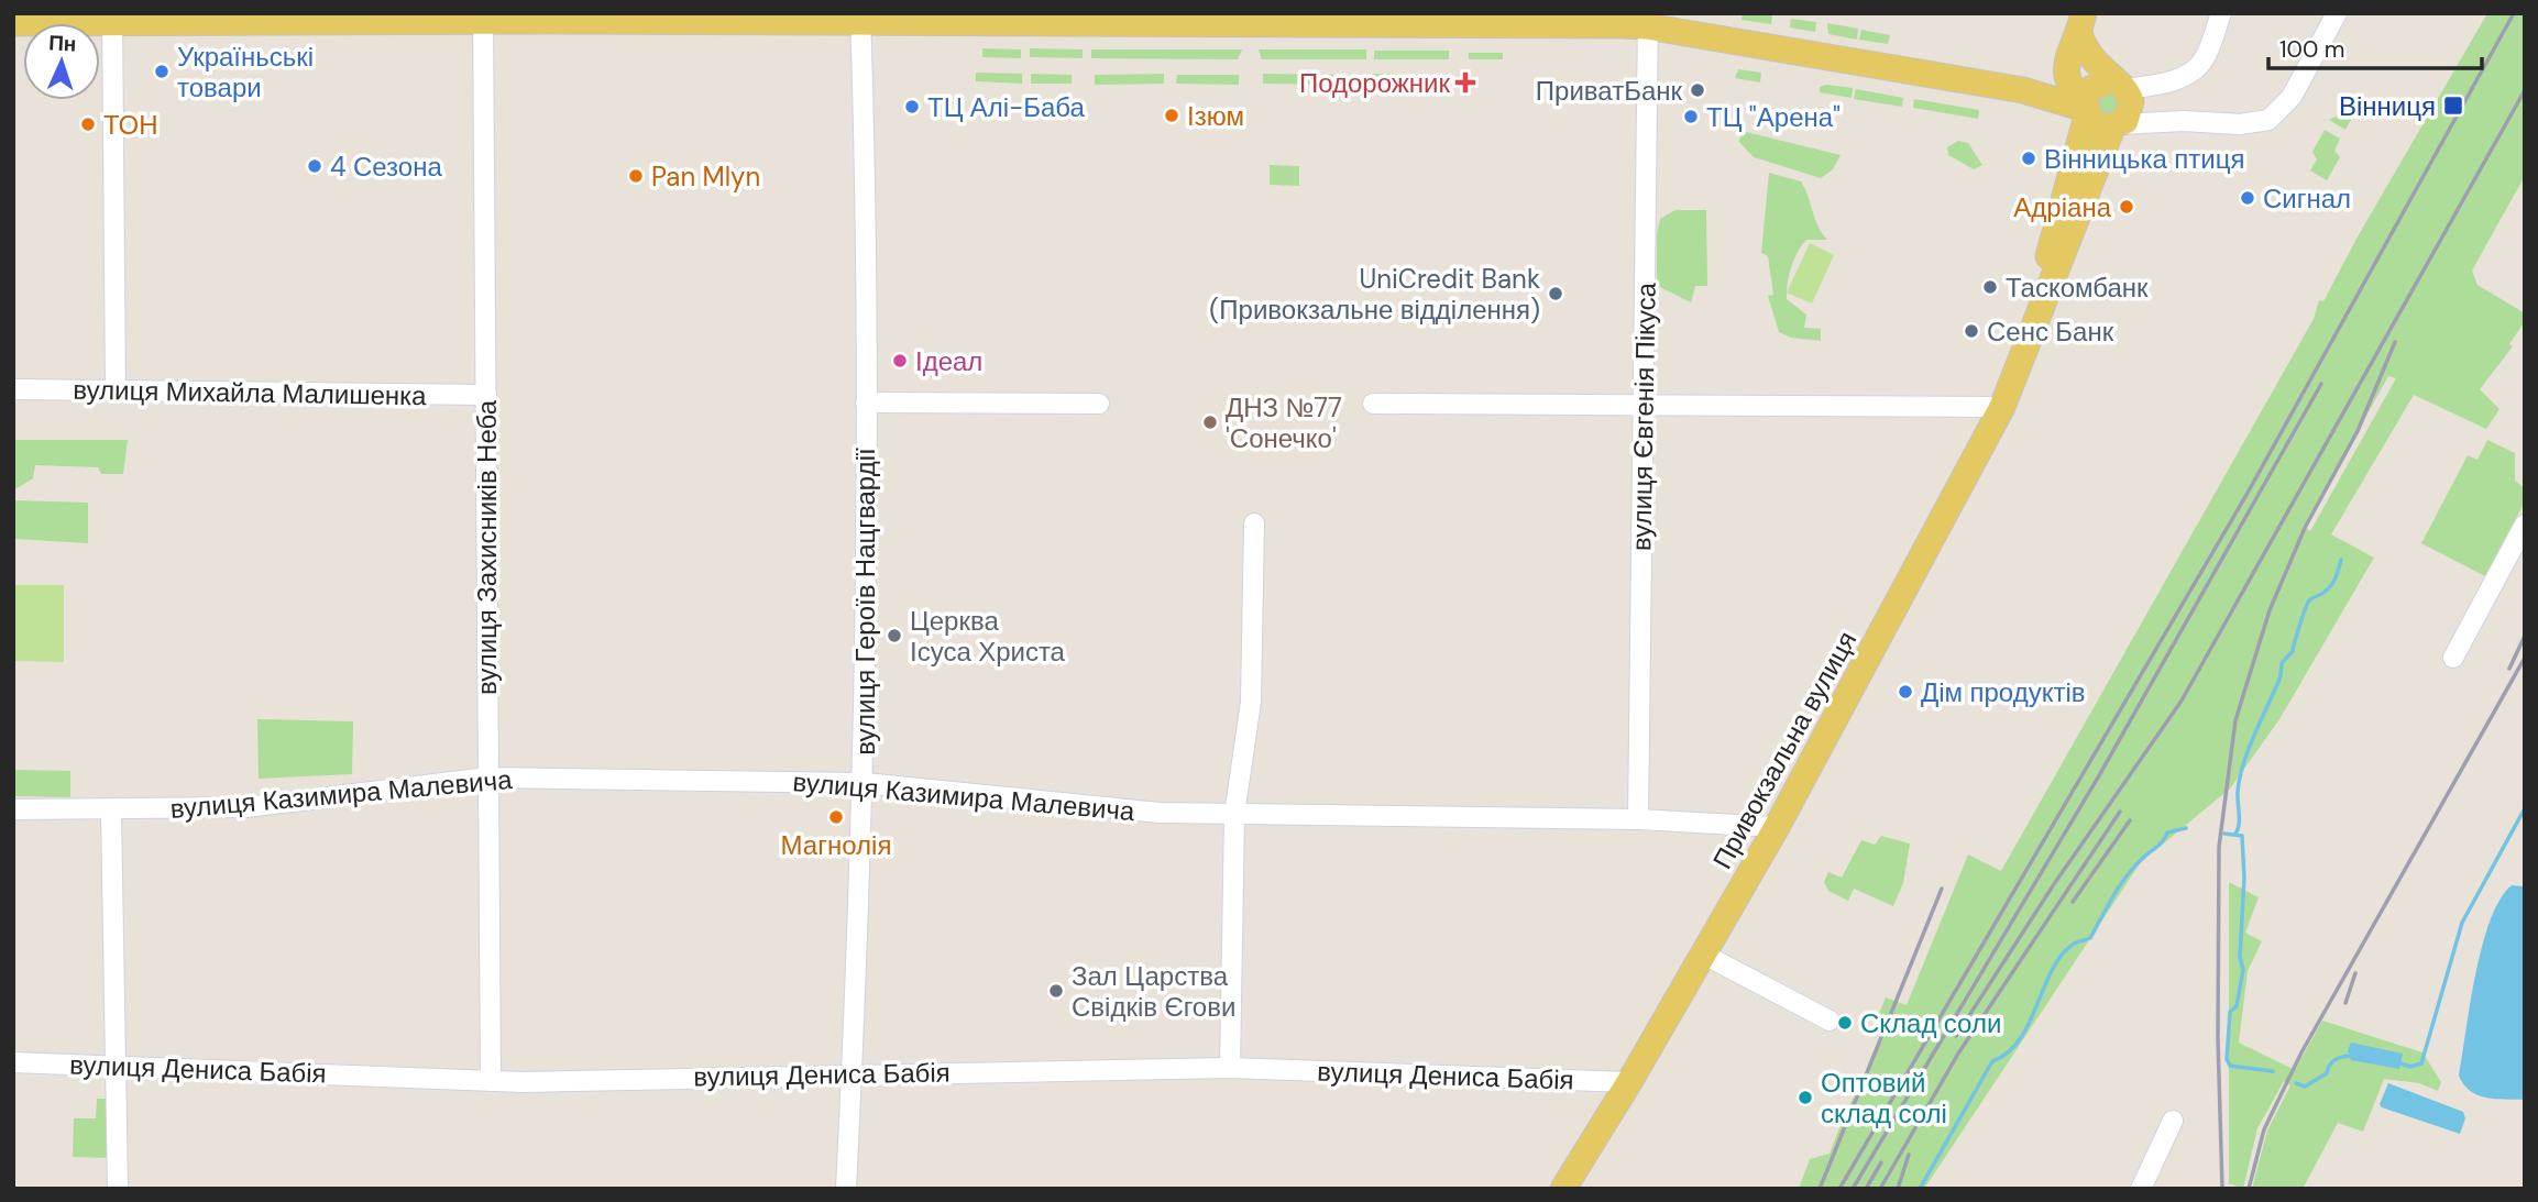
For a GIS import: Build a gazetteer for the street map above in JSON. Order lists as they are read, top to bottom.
{
  "streets": {
    "main road": ["Привокзальна вулиця"],
    "street": [
      "вулиця Михайла Малишенка",
      "вулиця Євгенія Пікуса",
      "вулиця Захисників Неба",
      "вулиця Героїв Нацгвардії",
      "вулиця Казимира Малевича",
      "вулиця Дениса Бабія"
    ]
  },
  "crossings": [
    ["вулиця Михайла Малишенка", "вулиця Захисників Неба"],
    ["вулиця Євгенія Пікуса", "вулиця Казимира Малевича"],
    ["вулиця Захисників Неба", "вулиця Казимира Малевича"],
    ["вулиця Захисників Неба", "вулиця Дениса Бабія"],
    ["вулиця Героїв Нацгвардії", "вулиця Казимира Малевича"],
    ["вулиця Героїв Нацгвардії", "вулиця Дениса Бабія"],
    ["Привокзальна вулиця", "вулиця Казимира Малевича"],
    ["Привокзальна вулиця", "вулиця Дениса Бабія"]
  ],
  "places": {
    "other": [
      "Україньські товари",
      "ПриватБанк",
      "ТЦ Алі-Баба",
      "Ізюм",
      "ТЦ \"Арена\"",
      "ТОН",
      "Вінницька птиця",
      "4 Сезона",
      "Pan Mlyn",
      "Сигнал",
      "Адріана",
      "Таскомбанк",
      "UniCredit Bank (Привокзальне відділення)",
      "Сенс Банк",
      "Ідеал",
      "ДНЗ №77 'Сонечко'",
      "Церква Ісуса Христа",
      "Дім продуктів",
      "Магнолія",
      "Зал Царства Свідків Єгови",
      "Склад соли",
      "Оптовий склад солі"
    ],
    "health": ["Подорожник"],
    "transit": ["Вінниця"]
  },
  "scale_bar": "100 m",
  "north": "top"
}
